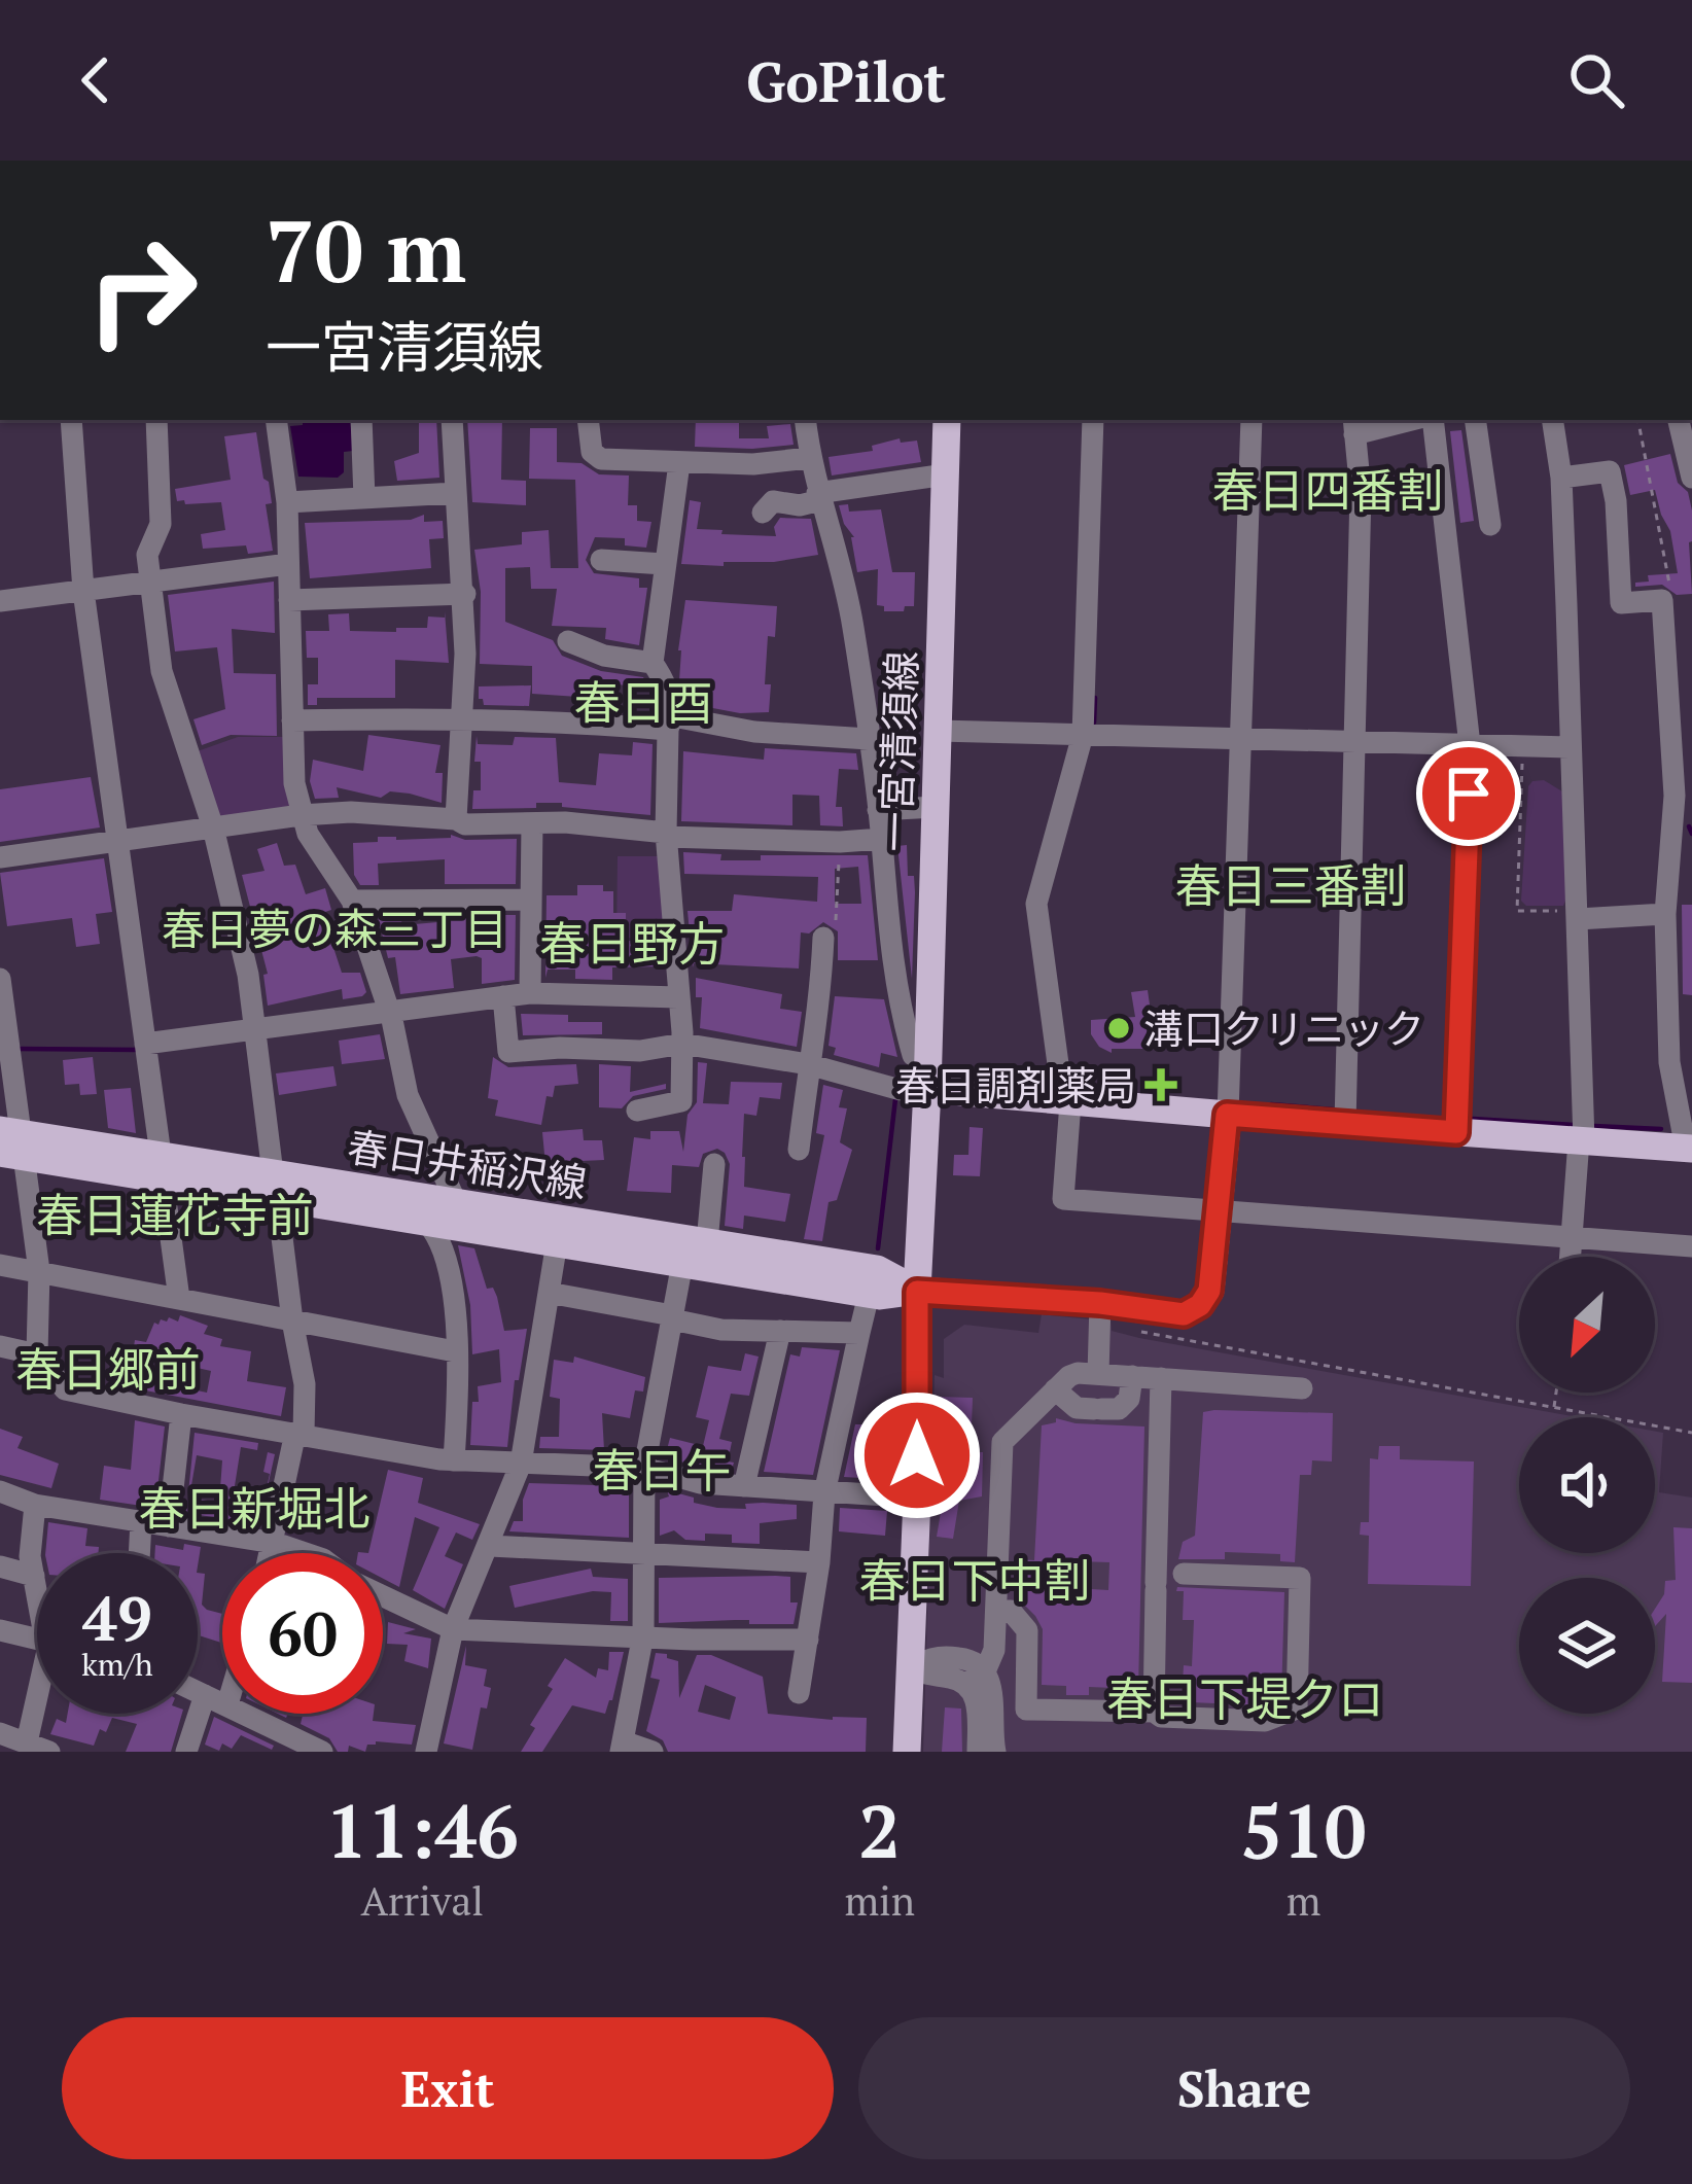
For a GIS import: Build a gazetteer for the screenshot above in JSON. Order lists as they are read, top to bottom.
{
  "streets": {
    "main road": ["一宮清須線", "春日井稲沢線"]
  },
  "crossings": [
    ["一宮清須線", "春日井稲沢線"]
  ],
  "districts": [
    "春日四番割",
    "春日酉",
    "春日三番割",
    "春日夢の森三丁目",
    "春日野方",
    "春日蓮花寺前",
    "春日郷前",
    "春日午",
    "春日新堀北",
    "春日下中割",
    "春日下堤クロ"
  ],
  "places": {
    "other": ["溝口クリニック"],
    "health": ["春日調剤薬局"]
  },
  "north": "bottom left",
  "page": {
    "header": "GoPilot",
    "turn": ["70 m", "一宮清須線"],
    "speed": "49 km/h",
    "limit": "60",
    "eta": [
      "11:46",
      "Arrival",
      "2",
      "min",
      "510",
      "m"
    ],
    "buttons": ["Exit", "Share"]
  }
}
